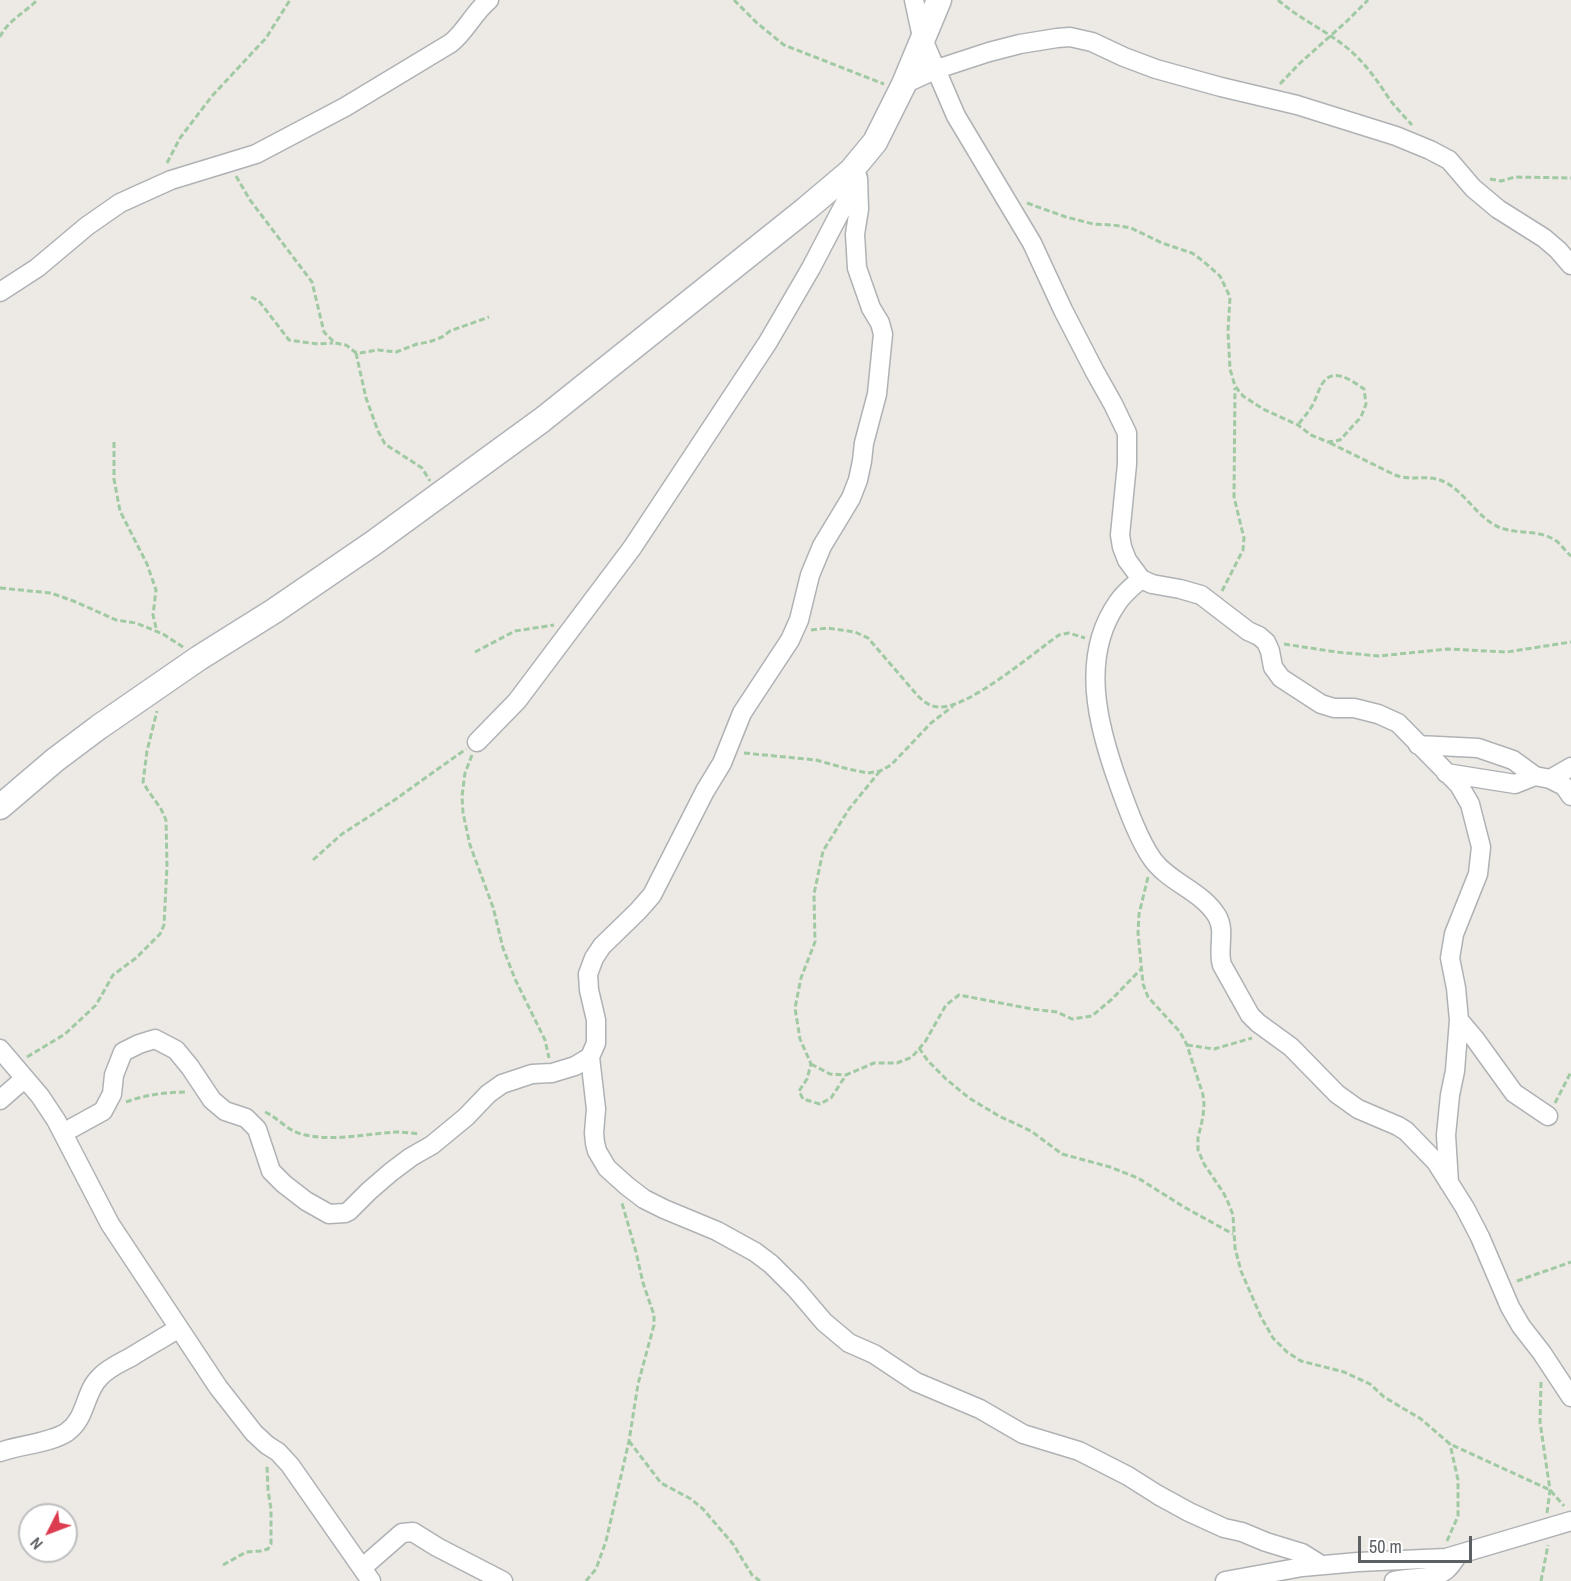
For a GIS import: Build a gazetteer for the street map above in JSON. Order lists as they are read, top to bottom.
{
  "scale_bar": "50 m",
  "north": "bottom left"
}
